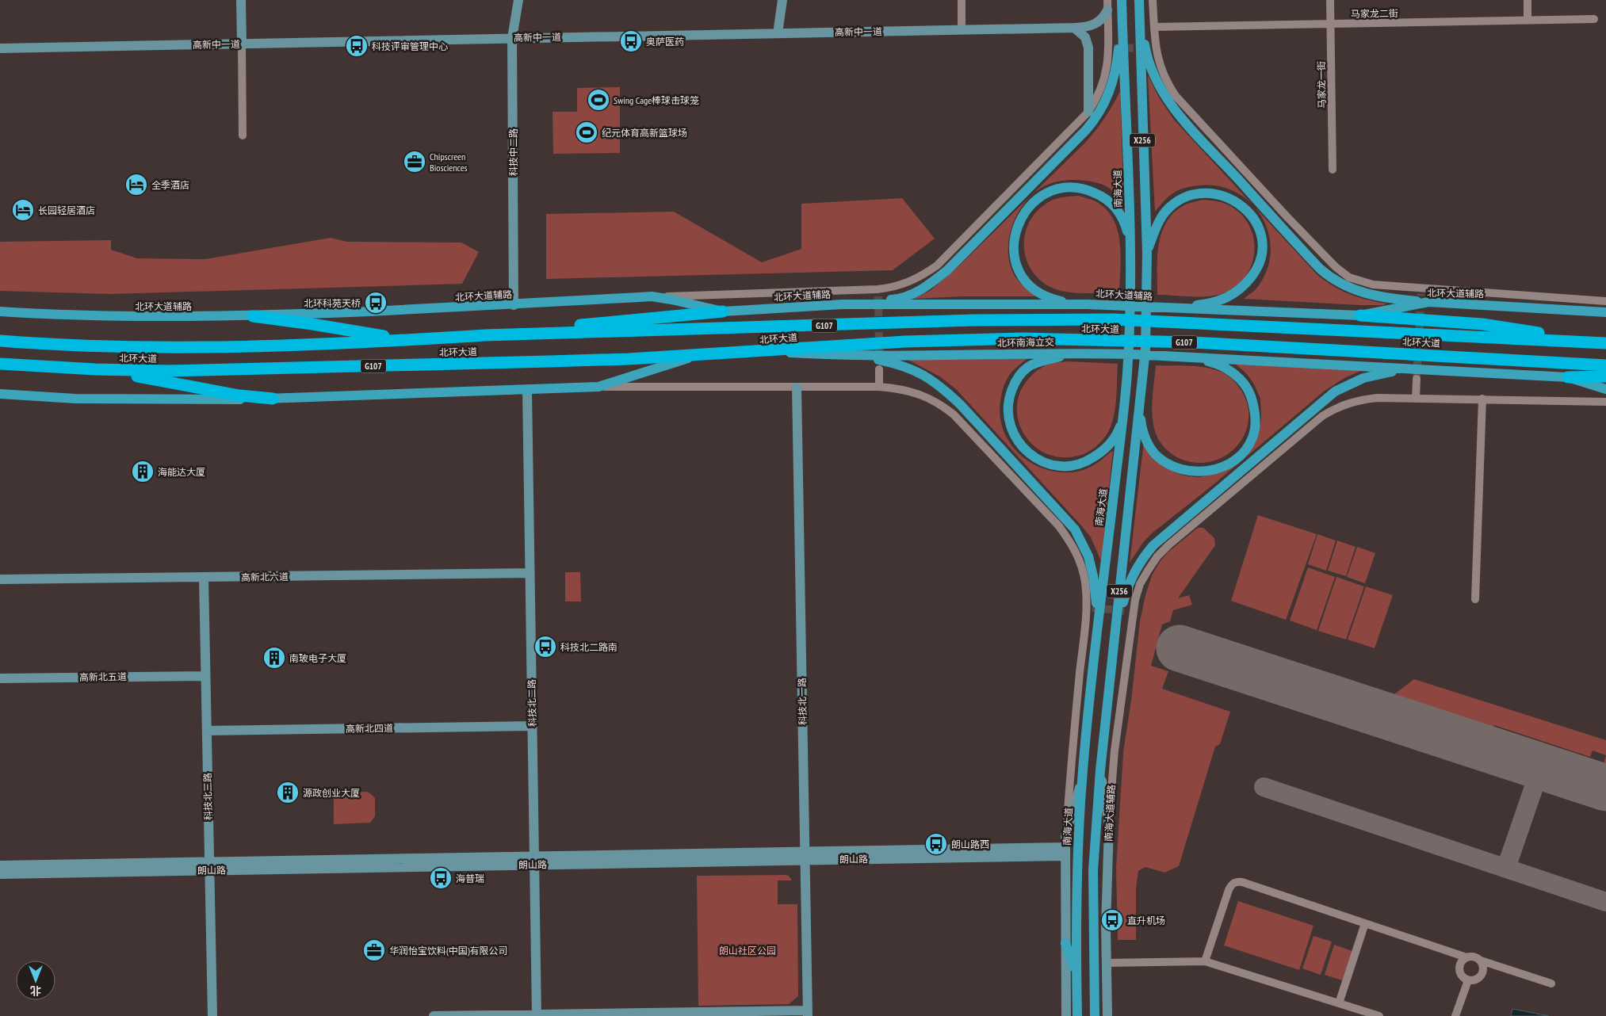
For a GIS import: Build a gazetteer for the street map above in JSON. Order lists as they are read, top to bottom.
{
  "streets": {
    "highway": ["G107", "北环大道"],
    "main road": [
      "X256",
      "南海大道",
      "北环大道辅路",
      "北环南海立交"
    ],
    "street": [
      "马家龙二街",
      "高新中一道",
      "马家龙一街",
      "科技中二路",
      "高新北六道",
      "高新北五道",
      "科技北一路",
      "科技北二路",
      "高新北四道",
      "科技北三路",
      "南海大道辅路",
      "朗山路"
    ]
  },
  "crossings": [
    ["马家龙二街", "马家龙一街"],
    ["高新中一道", "科技中二路"],
    ["科技中二路", "北环大道辅路"],
    ["高新北六道", "科技北二路"],
    ["高新北六道", "科技北三路"],
    ["高新北五道", "科技北三路"],
    ["科技北一路", "朗山路"],
    ["科技北二路", "高新北四道"],
    ["科技北二路", "朗山路"],
    ["高新北四道", "科技北三路"],
    ["科技北三路", "朗山路"]
  ],
  "parks": ["朗山社区公园"],
  "places": {
    "bus stop": [
      "奥萨医药",
      "科技评审管理中心",
      "北环科苑天桥",
      "科技北二路南",
      "朗山路西",
      "海普瑞",
      "直升机场"
    ],
    "sports": ["Swing Cage棒球击球笼", "纪元体育高新篮球场"],
    "office": ["Chipscreen Biosciences", "华润怡宝饮料(中国)有限公司"],
    "hotel": ["全季酒店", "长园轻居酒店"],
    "building": ["海能达大厦", "南玻电子大厦", "源政创业大厦"]
  },
  "north": "bottom"
}
